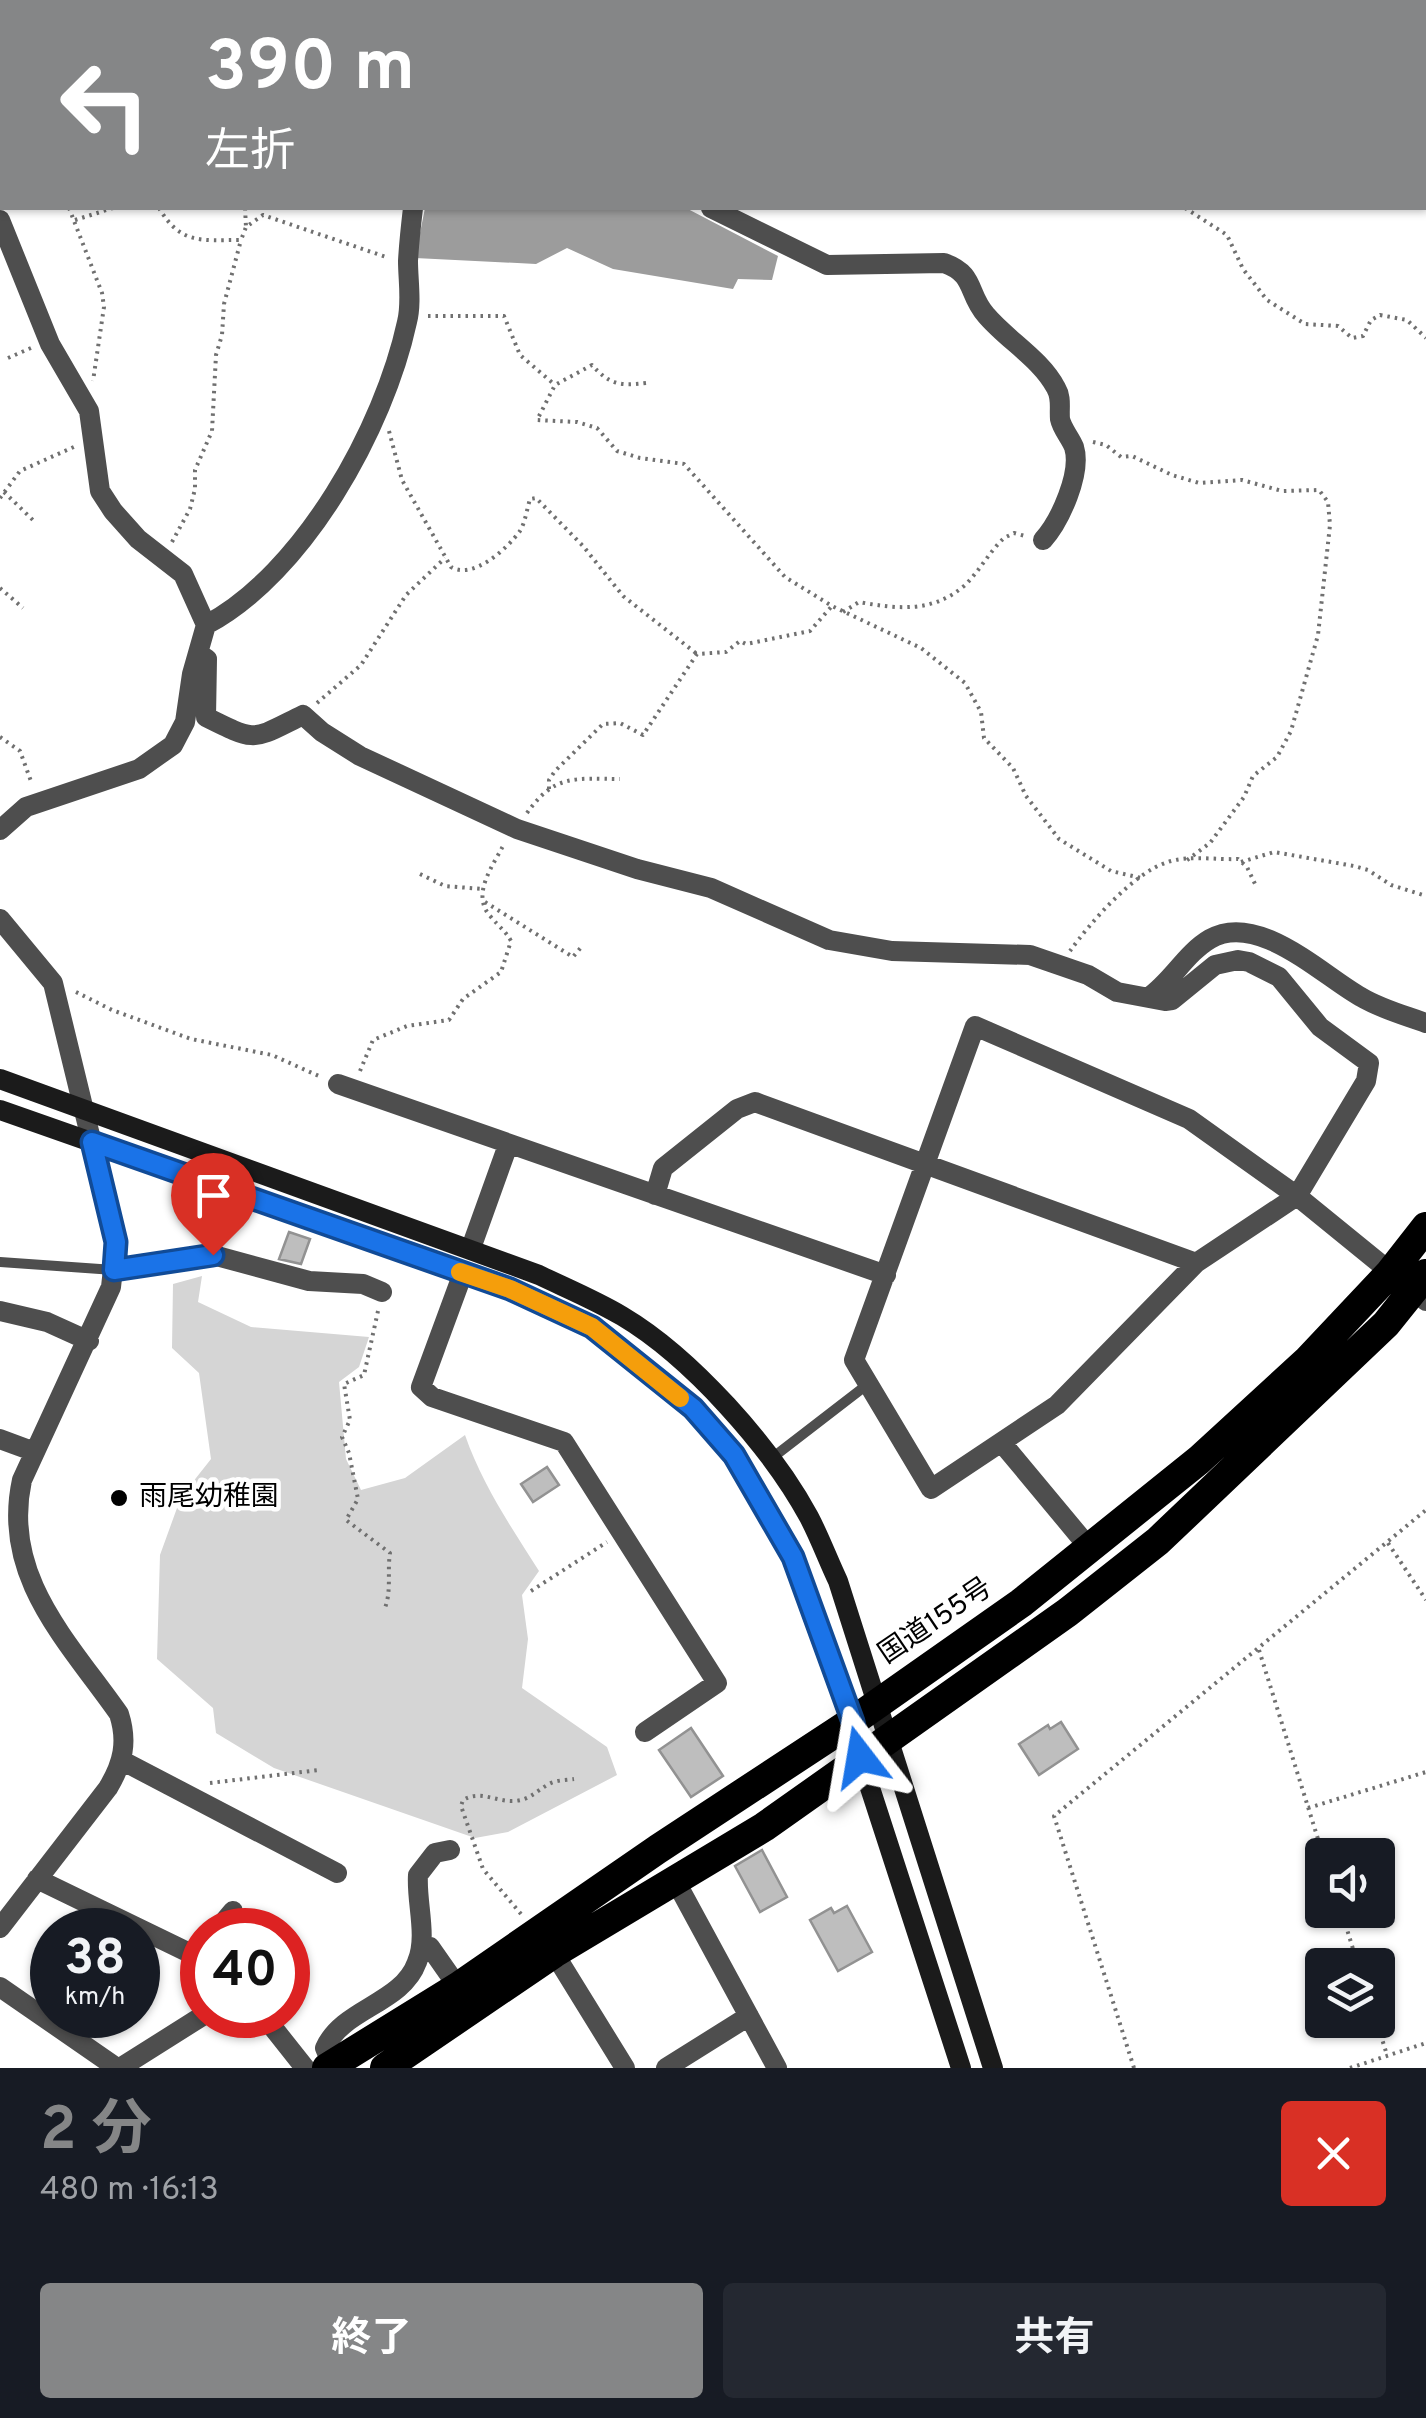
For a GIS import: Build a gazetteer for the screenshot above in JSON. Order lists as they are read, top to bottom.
{
  "streets": {
    "highway": ["国道155号"]
  },
  "places": ["雨尾幼稚園"],
  "page": {
    "turn": ["390 m", "左折"],
    "speed": "38 km/h",
    "limit": "40",
    "heading": ["2 分", "480 m · 16:13"],
    "buttons": ["終了", "共有"]
  }
}
